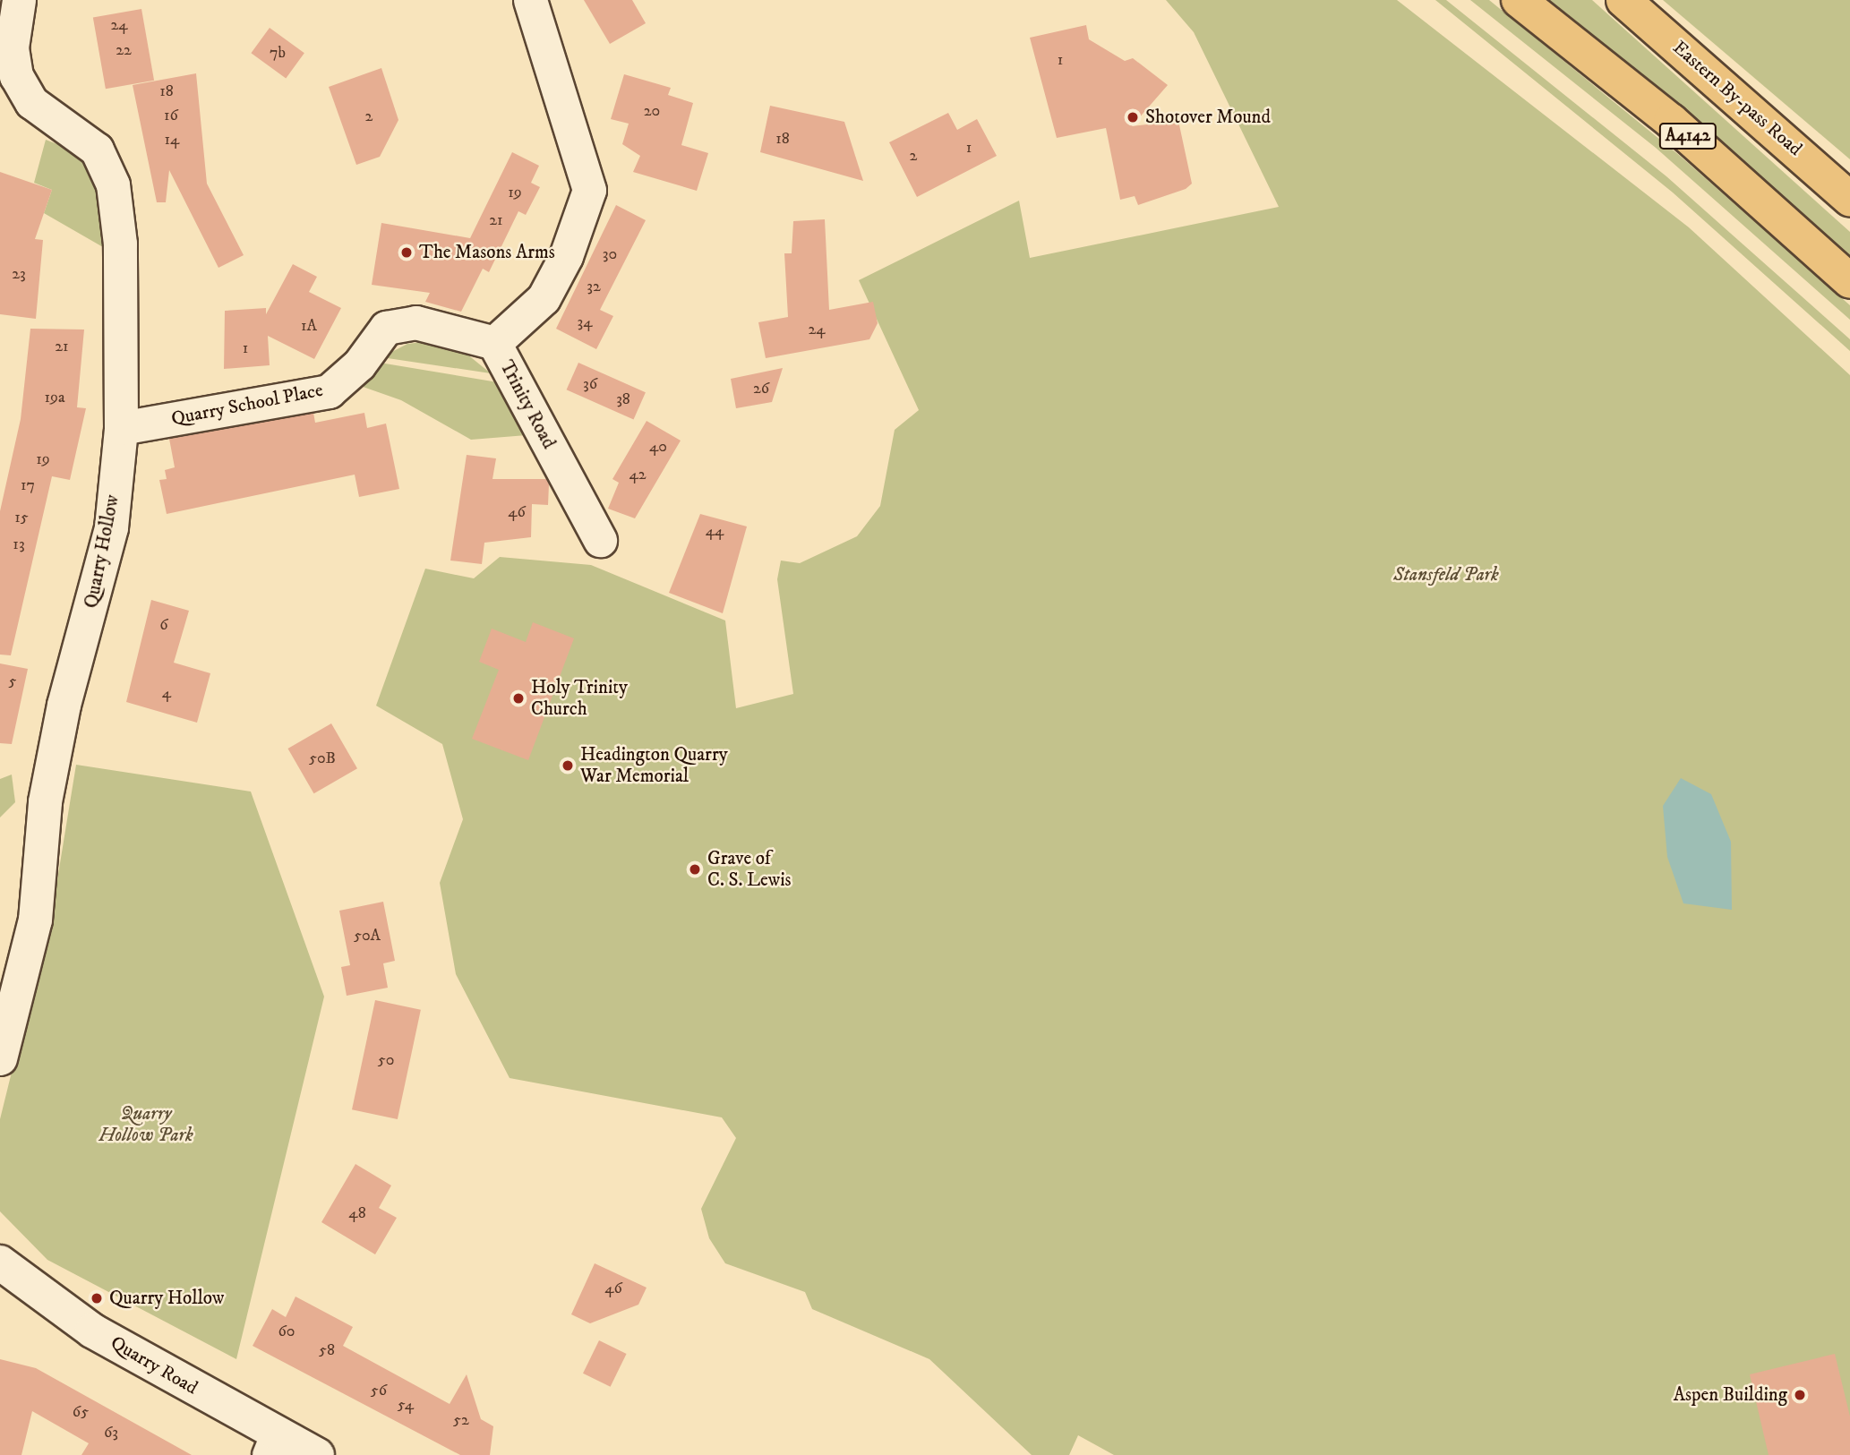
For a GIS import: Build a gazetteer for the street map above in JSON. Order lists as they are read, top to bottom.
{
  "streets": {
    "highway": ["Eastern By-pass Road", "A4142"],
    "street": [
      "Quarry School Place",
      "Trinity Road",
      "Quarry Hollow",
      "Quarry Road"
    ]
  },
  "crossings": [
    ["Quarry School Place", "Trinity Road"],
    ["Quarry School Place", "Quarry Hollow"]
  ],
  "parks": ["Stansfeld Park", "Quarry Hollow Park"],
  "places": [
    "Shotover Mound",
    "The Masons Arms",
    "Holy Trinity Church",
    "Headington Quarry War Memorial",
    "Grave of C. S. Lewis",
    "Quarry Hollow",
    "Aspen Building"
  ],
  "house_numbers": [
    "24",
    "22",
    "7b",
    "1",
    "18",
    "20",
    "16",
    "2",
    "18",
    "14",
    "1",
    "2",
    "19",
    "21",
    "30",
    "23",
    "32",
    "34",
    "1A",
    "24",
    "21",
    "1",
    "36",
    "26",
    "19a",
    "38",
    "40",
    "19",
    "42",
    "17",
    "46",
    "15",
    "44",
    "13",
    "6",
    "5",
    "4",
    "50B",
    "50A",
    "50",
    "48",
    "46",
    "60",
    "58",
    "56",
    "54",
    "65",
    "52",
    "63"
  ]
}
